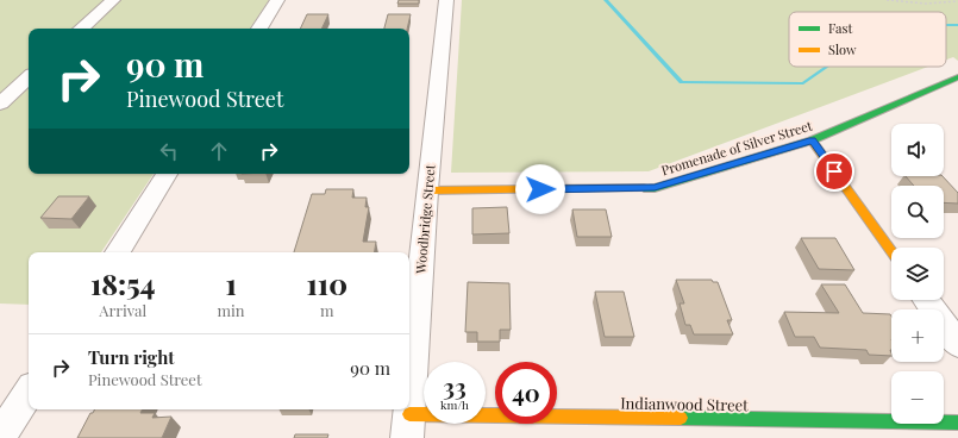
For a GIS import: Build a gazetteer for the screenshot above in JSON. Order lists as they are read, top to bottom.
{
  "streets": {
    "street": ["Promenade of Silver Street", "Woodbridge Street", "Indianwood Street"]
  },
  "crossings": [
    ["Promenade of Silver Street", "Woodbridge Street"],
    ["Woodbridge Street", "Indianwood Street"]
  ],
  "legend": ["Fast", "Slow"],
  "page": {
    "turn": ["90 m", "Pinewood Street"],
    "map_buttons": ["+", "−"],
    "eta": [
      "18:54",
      "Arrival",
      "1",
      "min",
      "110",
      "m"
    ],
    "list": [
      {
        "name": "Turn right",
        "note": "Pinewood Street",
        "value": "90 m"
      }
    ],
    "speed": "33 km/h",
    "limit": "40"
  }
}
